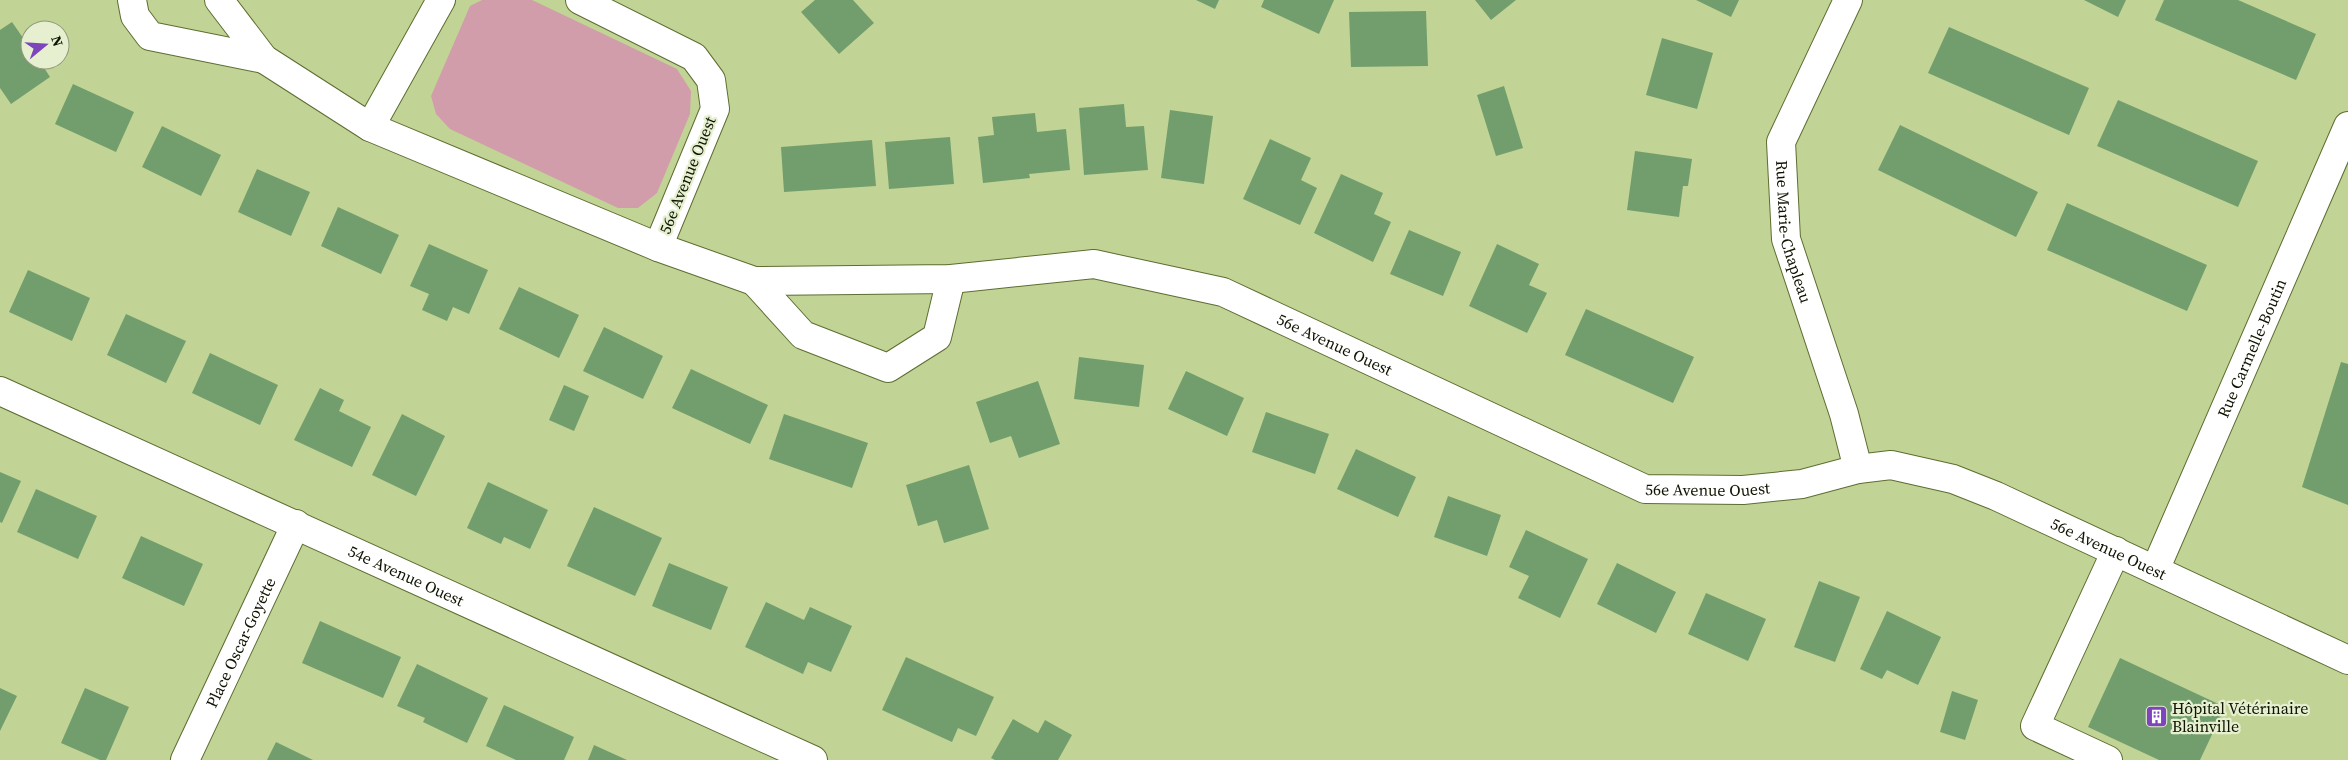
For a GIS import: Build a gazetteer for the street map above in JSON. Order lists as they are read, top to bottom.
{
  "streets": {
    "street": [
      "56e Avenue Ouest",
      "Rue Marie-Chapleau",
      "Rue Carmelle-Boutin",
      "54e Avenue Ouest",
      "Place Oscar-Goyette"
    ]
  },
  "crossings": [
    ["56e Avenue Ouest", "Rue Marie-Chapleau"],
    ["56e Avenue Ouest", "Rue Carmelle-Boutin"],
    ["54e Avenue Ouest", "Place Oscar-Goyette"]
  ],
  "places": {
    "building": ["Hôpital Vétérinaire Blainville"]
  },
  "north": "right"
}
